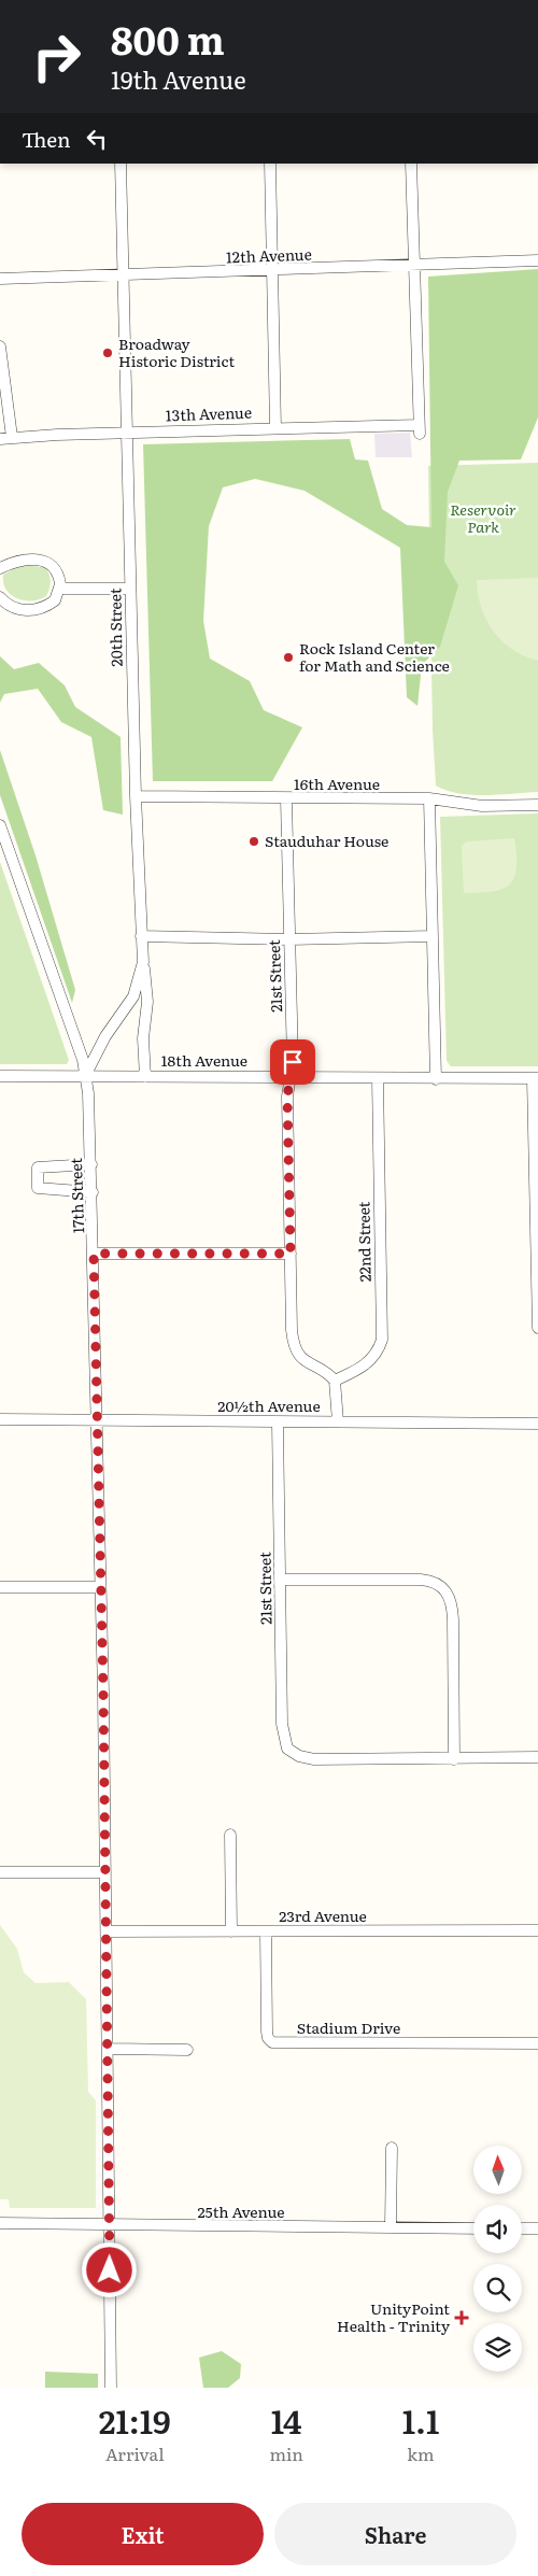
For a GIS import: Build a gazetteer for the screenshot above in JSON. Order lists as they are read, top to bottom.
{
  "streets": {
    "street": [
      "12th Avenue",
      "13th Avenue",
      "20th Street",
      "16th Avenue",
      "21st Street",
      "18th Avenue",
      "17th Street",
      "22nd Street",
      "20½th Avenue",
      "23rd Avenue",
      "Stadium Drive",
      "25th Avenue"
    ]
  },
  "crossings": [
    ["12th Avenue", "13th Avenue"],
    ["12th Avenue", "20th Street"],
    ["13th Avenue", "20th Street"],
    ["20th Street", "16th Avenue"],
    ["20th Street", "18th Avenue"],
    ["20th Street", "17th Street"],
    ["16th Avenue", "21st Street"],
    ["21st Street", "18th Avenue"],
    ["21st Street", "22nd Street"],
    ["21st Street", "20½th Avenue"],
    ["18th Avenue", "17th Street"],
    ["18th Avenue", "22nd Street"],
    ["17th Street", "20½th Avenue"],
    ["17th Street", "23rd Avenue"],
    ["17th Street", "25th Avenue"],
    ["23rd Avenue", "Stadium Drive"]
  ],
  "parks": ["Reservoir Park"],
  "places": {
    "other": ["Broadway Historic District", "Rock Island Center for Math and Science", "Stauduhar House"],
    "health": ["UnityPoint Health - Trinity"]
  },
  "north": "top",
  "page": {
    "turn": ["800 m", "19th Avenue"],
    "then": "Then",
    "eta": [
      "21:19",
      "Arrival",
      "14",
      "min",
      "1.1",
      "km"
    ],
    "buttons": ["Exit", "Share"]
  }
}
